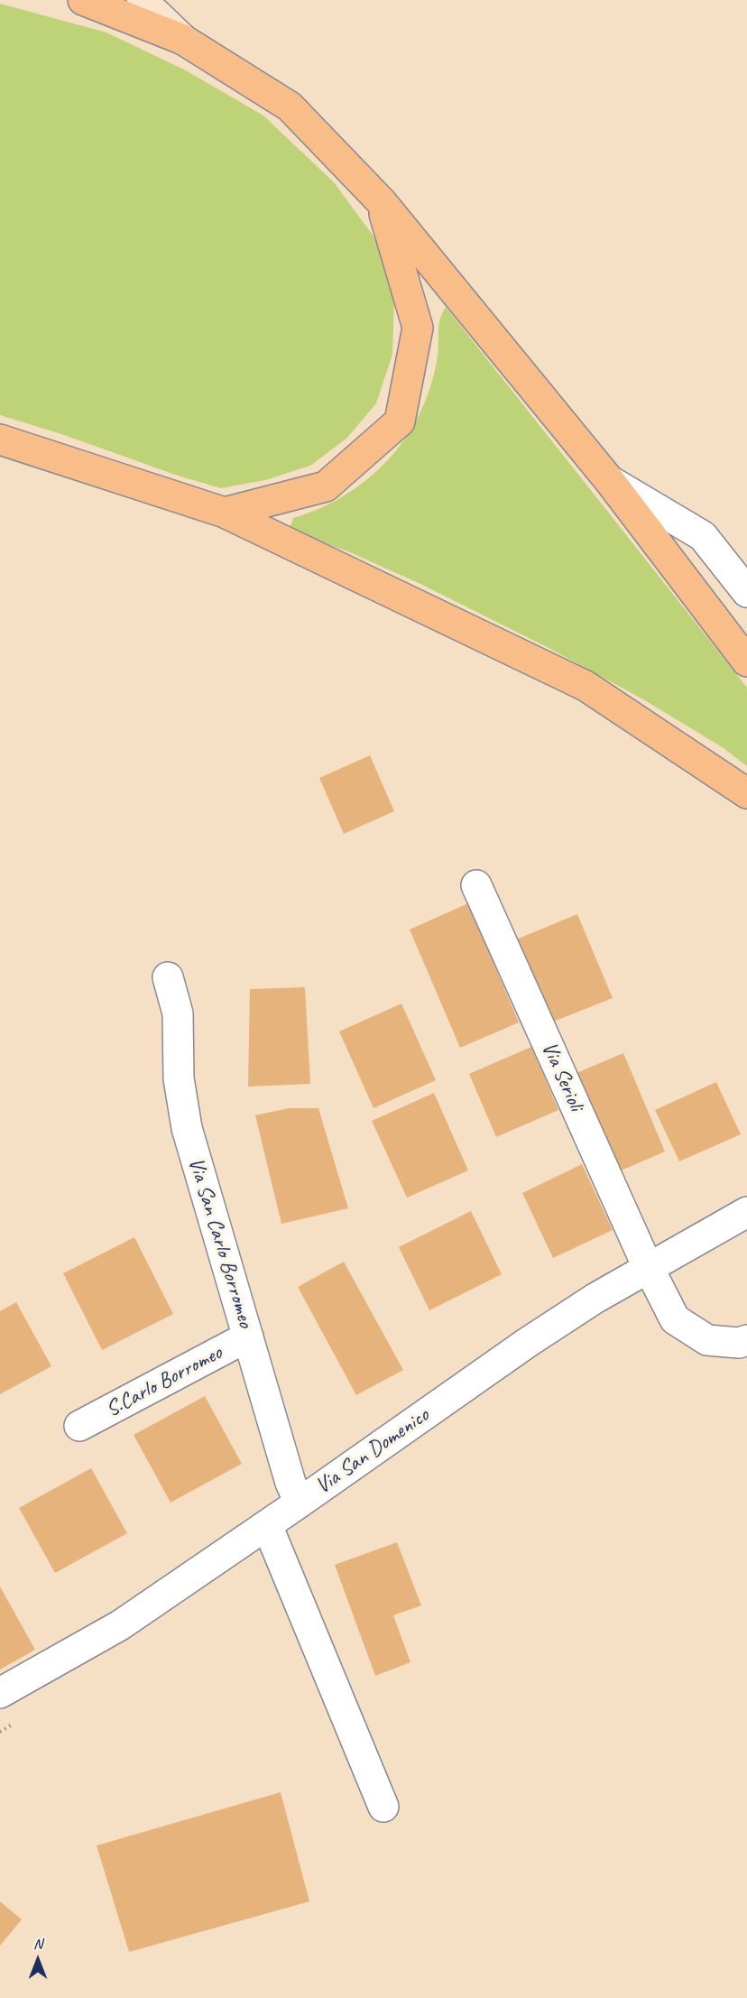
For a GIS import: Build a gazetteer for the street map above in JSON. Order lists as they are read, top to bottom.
{
  "streets": {
    "street": [
      "Via Serioli",
      "Via San Carlo Borromeo",
      "S.Carlo Borromeo",
      "Via San Domenico"
    ]
  },
  "crossings": [
    ["Via Serioli", "Via San Domenico"],
    ["Via San Carlo Borromeo", "S.Carlo Borromeo"],
    ["Via San Carlo Borromeo", "Via San Domenico"]
  ],
  "north": "top"
}
